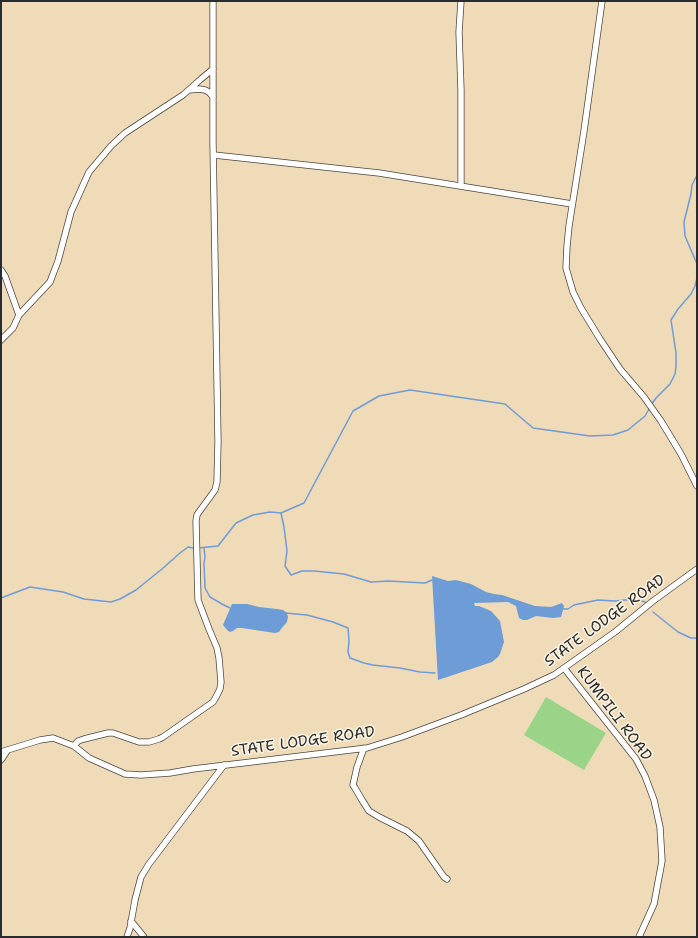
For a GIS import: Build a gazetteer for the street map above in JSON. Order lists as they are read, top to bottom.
{
  "streets": {
    "street": ["STATE LODGE ROAD", "KUMPILI ROAD"]
  },
  "crossings": [
    ["STATE LODGE ROAD", "KUMPILI ROAD"]
  ]
}
